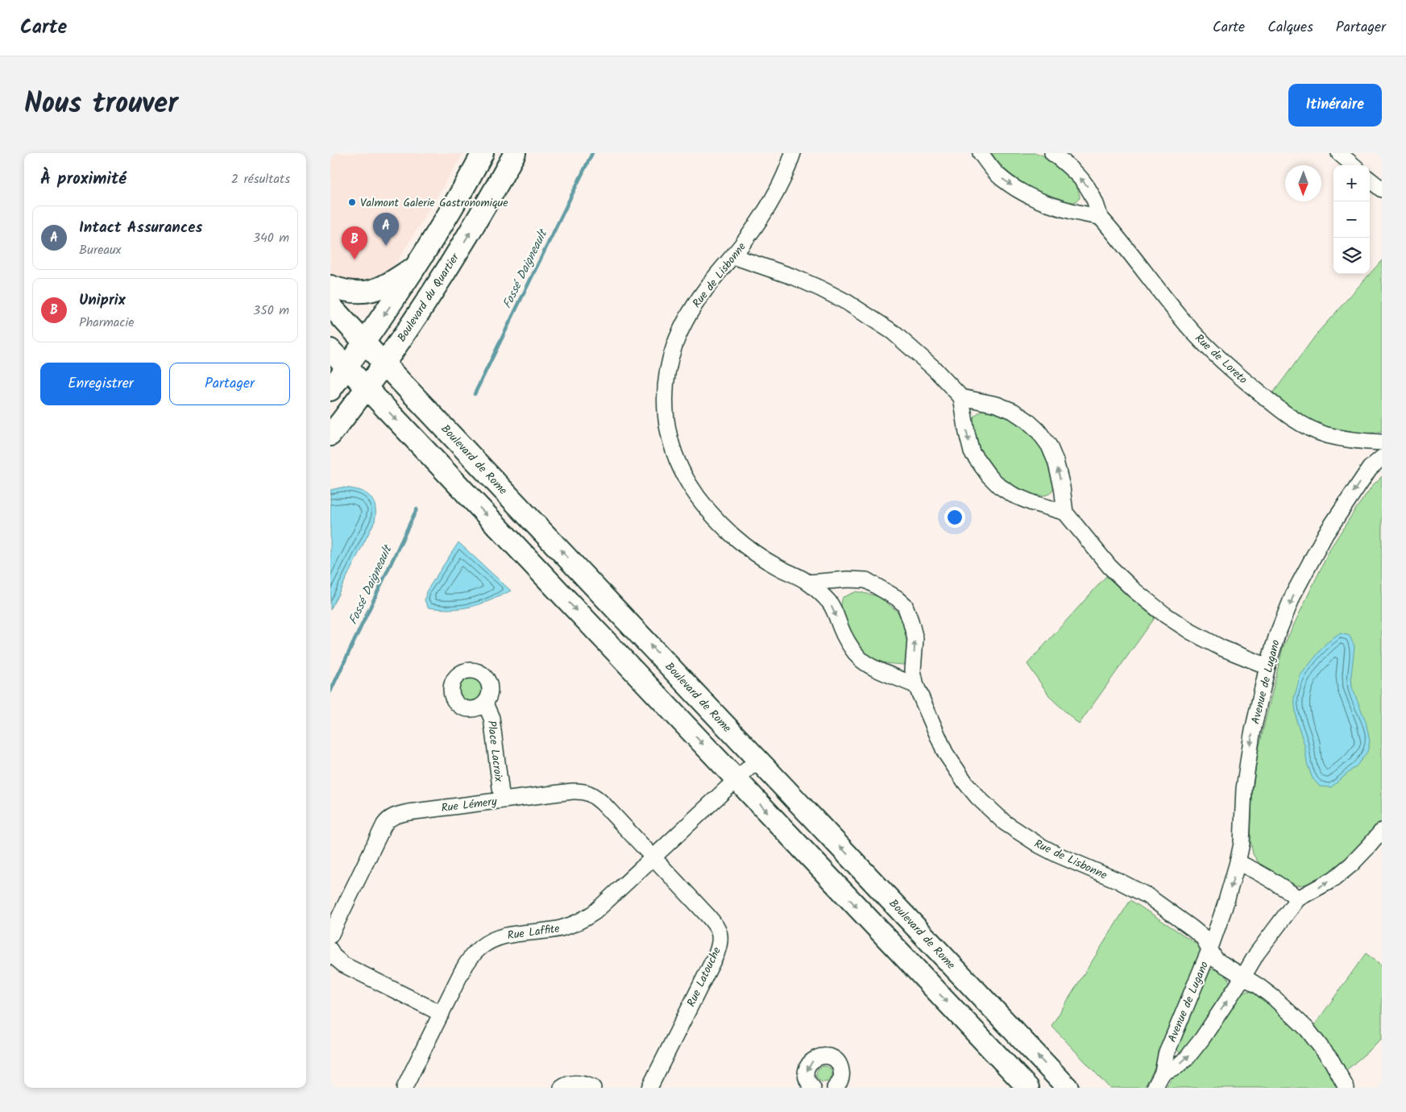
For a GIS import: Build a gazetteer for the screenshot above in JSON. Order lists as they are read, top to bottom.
{
  "streets": {
    "main road": ["Boulevard du Quartier", "Boulevard de Rome"],
    "street": [
      "Rue de Lisbonne",
      "Rue de Loreto",
      "Avenue de Lugano",
      "Place Lacroix",
      "Rue Lémery",
      "Rue Laffite",
      "Rue Latouche"
    ]
  },
  "crossings": [
    ["Rue de Lisbonne", "Avenue de Lugano"],
    ["Boulevard du Quartier", "Boulevard de Rome"],
    ["Boulevard de Rome", "Rue Laffite"],
    ["Place Lacroix", "Rue Lémery"],
    ["Rue Lémery", "Rue Laffite"],
    ["Rue Lémery", "Rue Latouche"],
    ["Rue Laffite", "Rue Latouche"]
  ],
  "water": ["Fossé Daigneault"],
  "places": ["Valmont Galerie Gastronomique"],
  "north": "bottom",
  "page": {
    "header": "Carte",
    "nav": ["Carte", "Calques", "Partager"],
    "title": "Nous trouver",
    "buttons": [
      "Itinéraire",
      ["Enregistrer", "Partager"]
    ],
    "heading": ["À proximité", "2 résultats"],
    "map_buttons": ["+", "−"],
    "list": [
      {
        "mark": "A",
        "name": "Intact Assurances",
        "note": "Bureaux",
        "value": "340 m"
      },
      {
        "mark": "B",
        "name": "Uniprix",
        "note": "Pharmacie",
        "value": "350 m"
      }
    ],
    "pins": ["A", "B"]
  }
}
